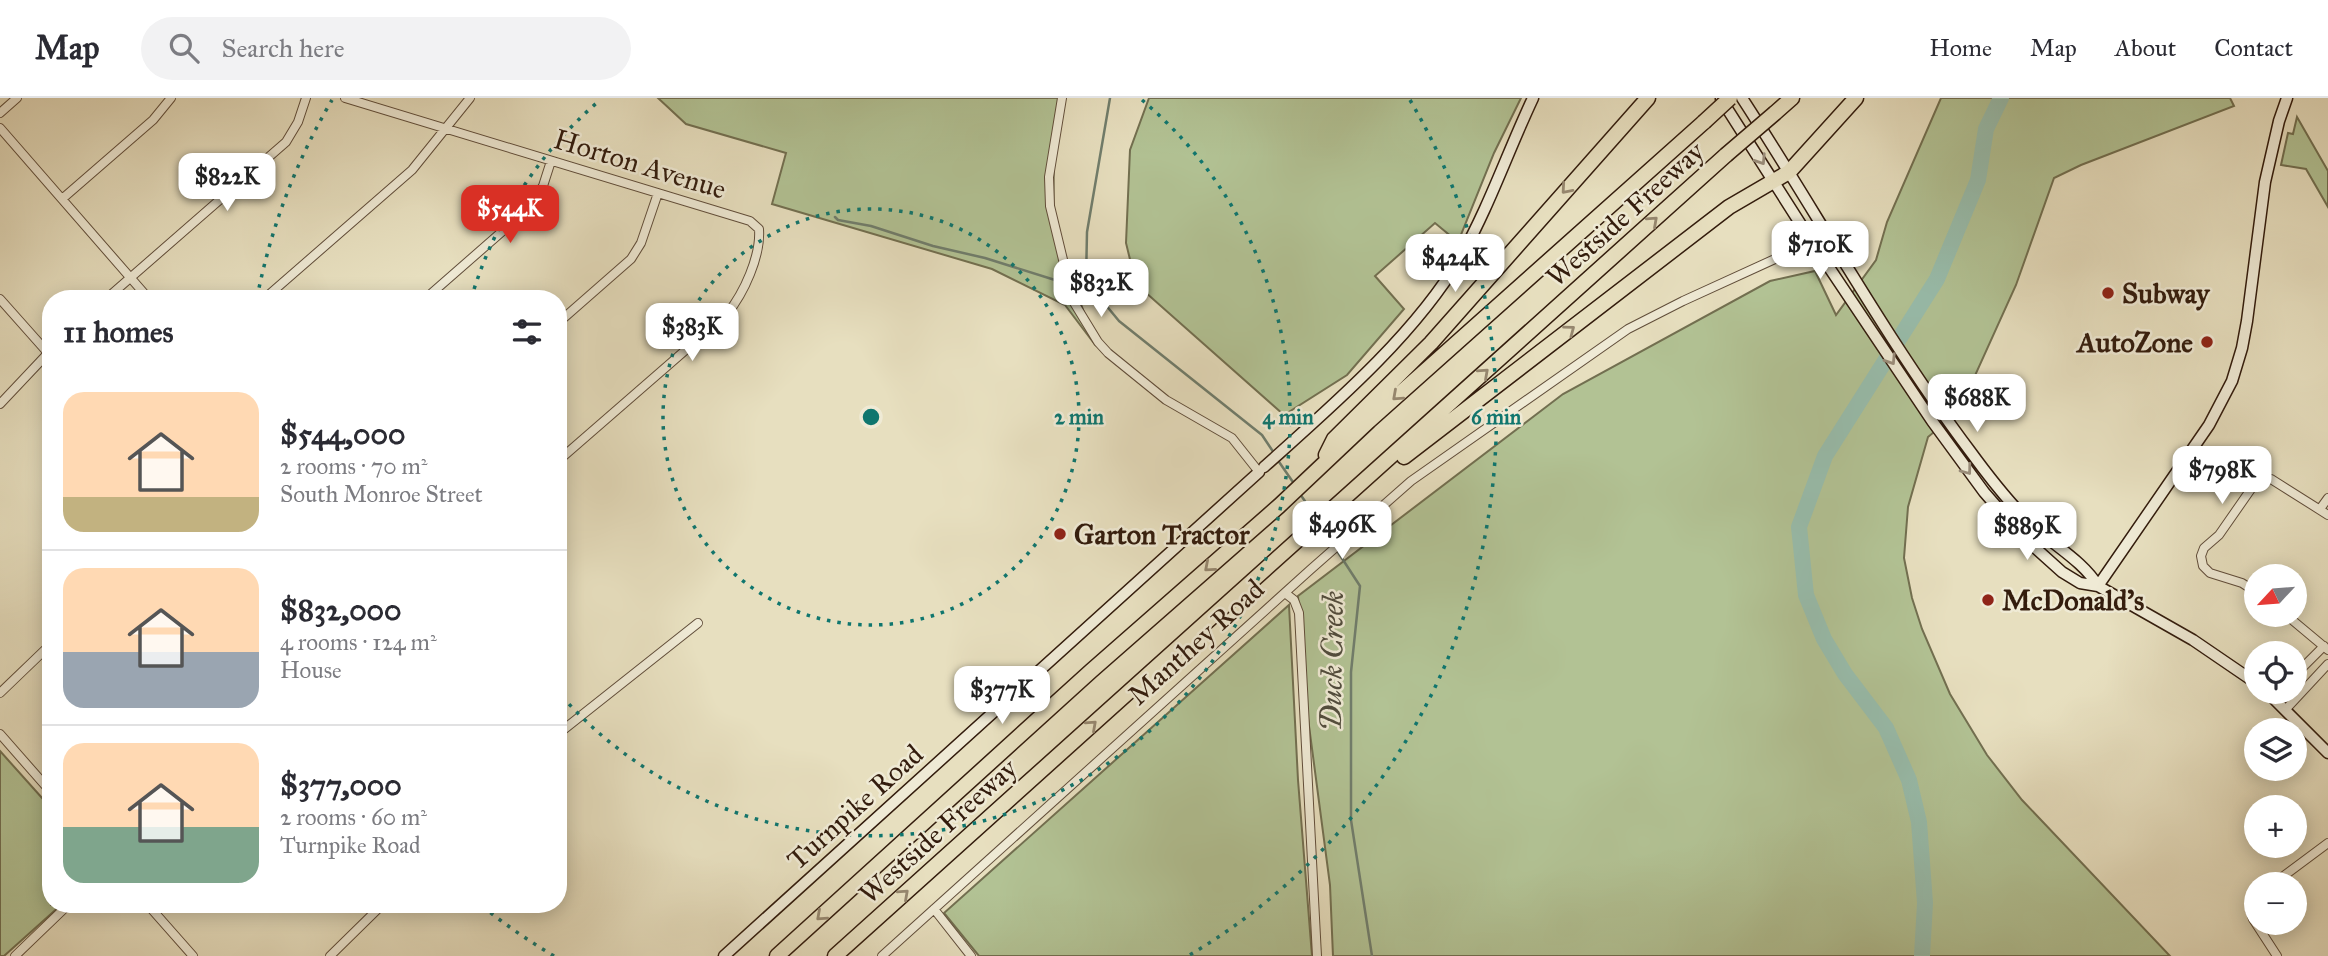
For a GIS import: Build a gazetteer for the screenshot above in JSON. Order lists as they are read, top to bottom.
{
  "streets": {
    "highway": ["Westside Freeway"],
    "street": ["Horton Avenue", "Manthey Road", "Turnpike Road"]
  },
  "water": ["Duck Creek"],
  "places": [
    "Subway",
    "AutoZone",
    "Garton Tractor",
    "McDonald's"
  ],
  "north": "bottom left",
  "page": {
    "header": "Map",
    "search": "Search here",
    "nav": [
      "Home",
      "Map",
      "About",
      "Contact"
    ],
    "price": [
      "$822K",
      "$544K",
      "$710K",
      "$424K",
      "$832K",
      "$383K",
      "$688K",
      "$798K",
      "$496K",
      "$889K",
      "$377K"
    ],
    "heading": "11 homes",
    "list": [
      {
        "name": "$544,000",
        "note": "2 rooms · 70 m² · South Monroe Street"
      },
      {
        "name": "$832,000",
        "note": "4 rooms · 124 m² · House"
      },
      {
        "name": "$377,000",
        "note": "2 rooms · 60 m² · Turnpike Road"
      }
    ],
    "map_buttons": ["+", "−"]
  },
  "rings": ["2 min", "4 min", "6 min"]
}
